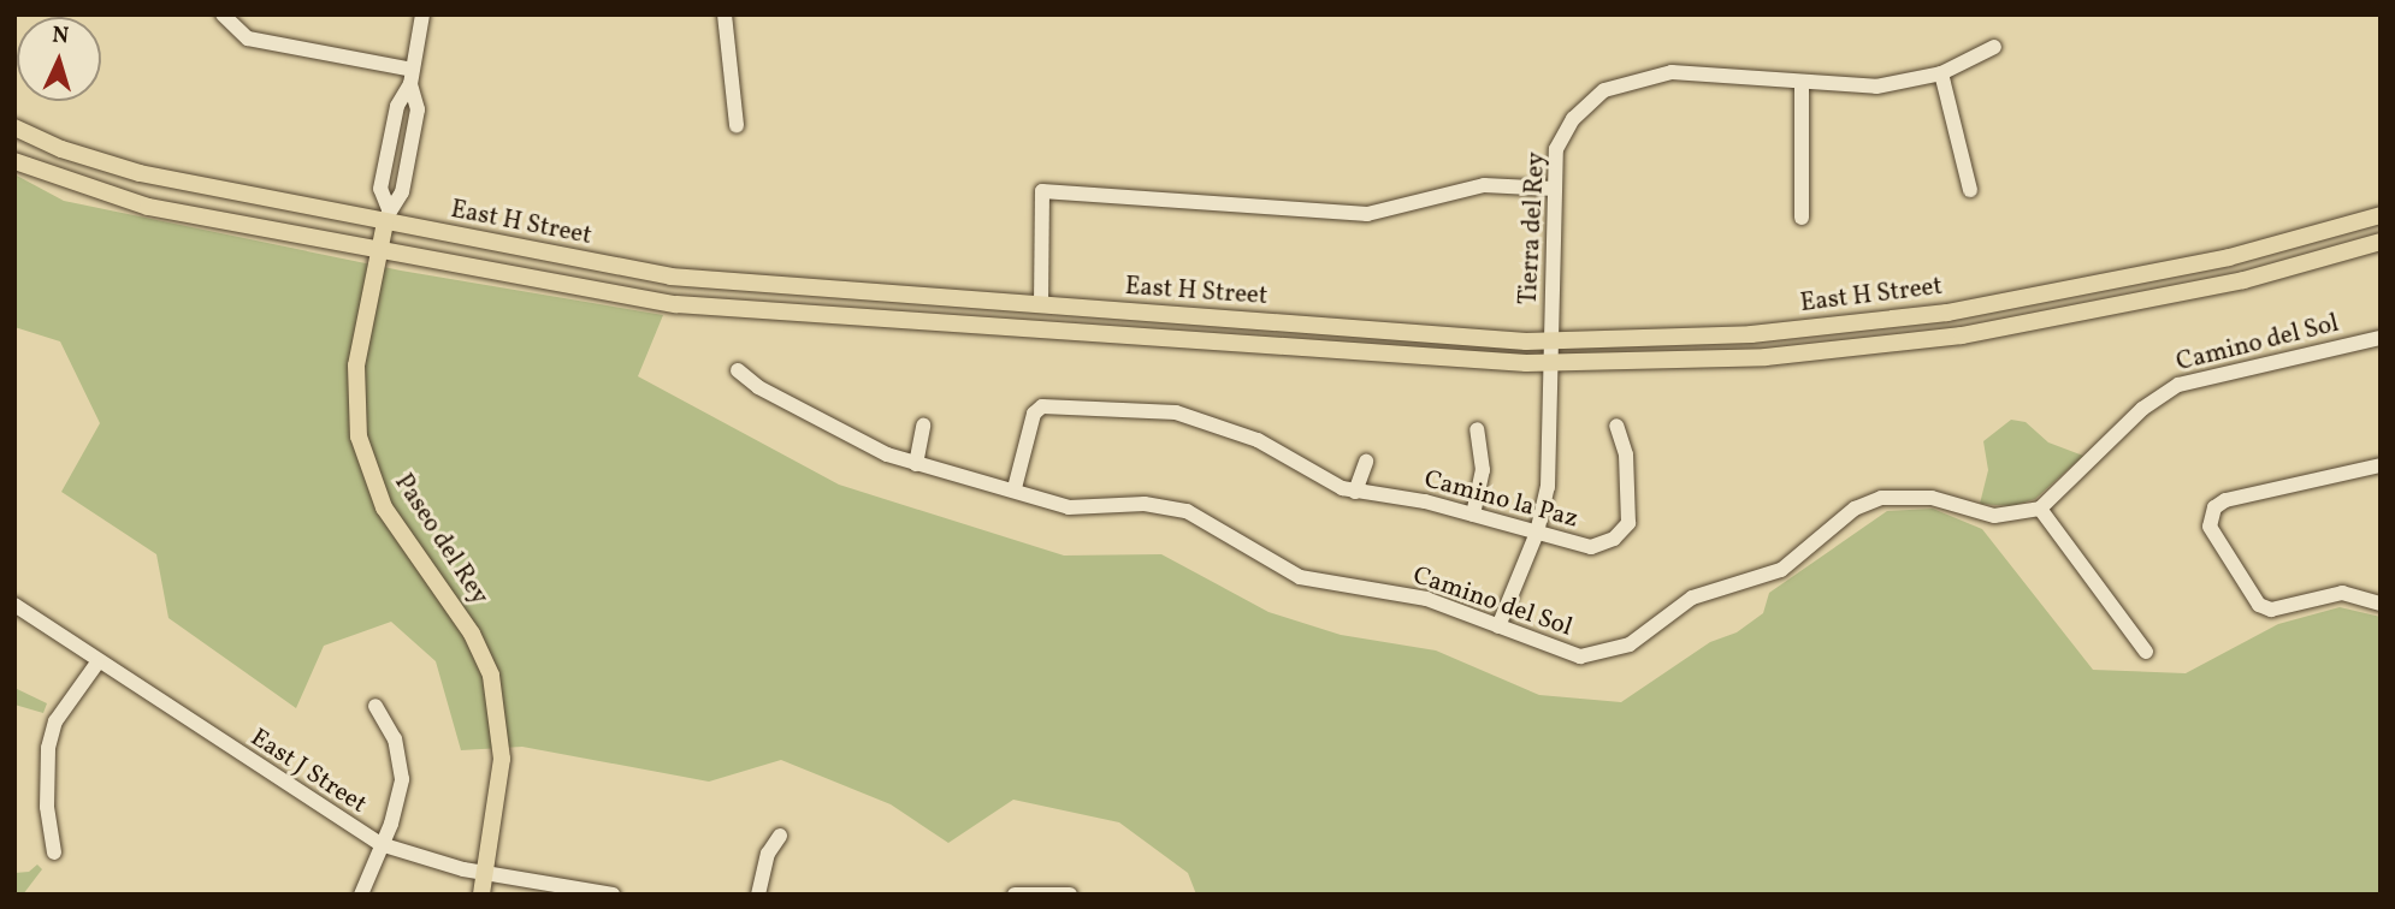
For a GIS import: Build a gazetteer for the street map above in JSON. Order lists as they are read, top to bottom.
{
  "streets": {
    "main road": ["East H Street", "Paseo del Rey"],
    "street": [
      "Tierra del Rey",
      "Camino del Sol",
      "Camino la Paz",
      "East J Street"
    ]
  },
  "crossings": [
    ["East H Street", "Tierra del Rey"],
    ["East H Street", "Paseo del Rey"],
    ["Tierra del Rey", "Camino del Sol"],
    ["Tierra del Rey", "Camino la Paz"],
    ["Camino del Sol", "Camino la Paz"],
    ["Paseo del Rey", "East J Street"]
  ],
  "north": "top"
}
